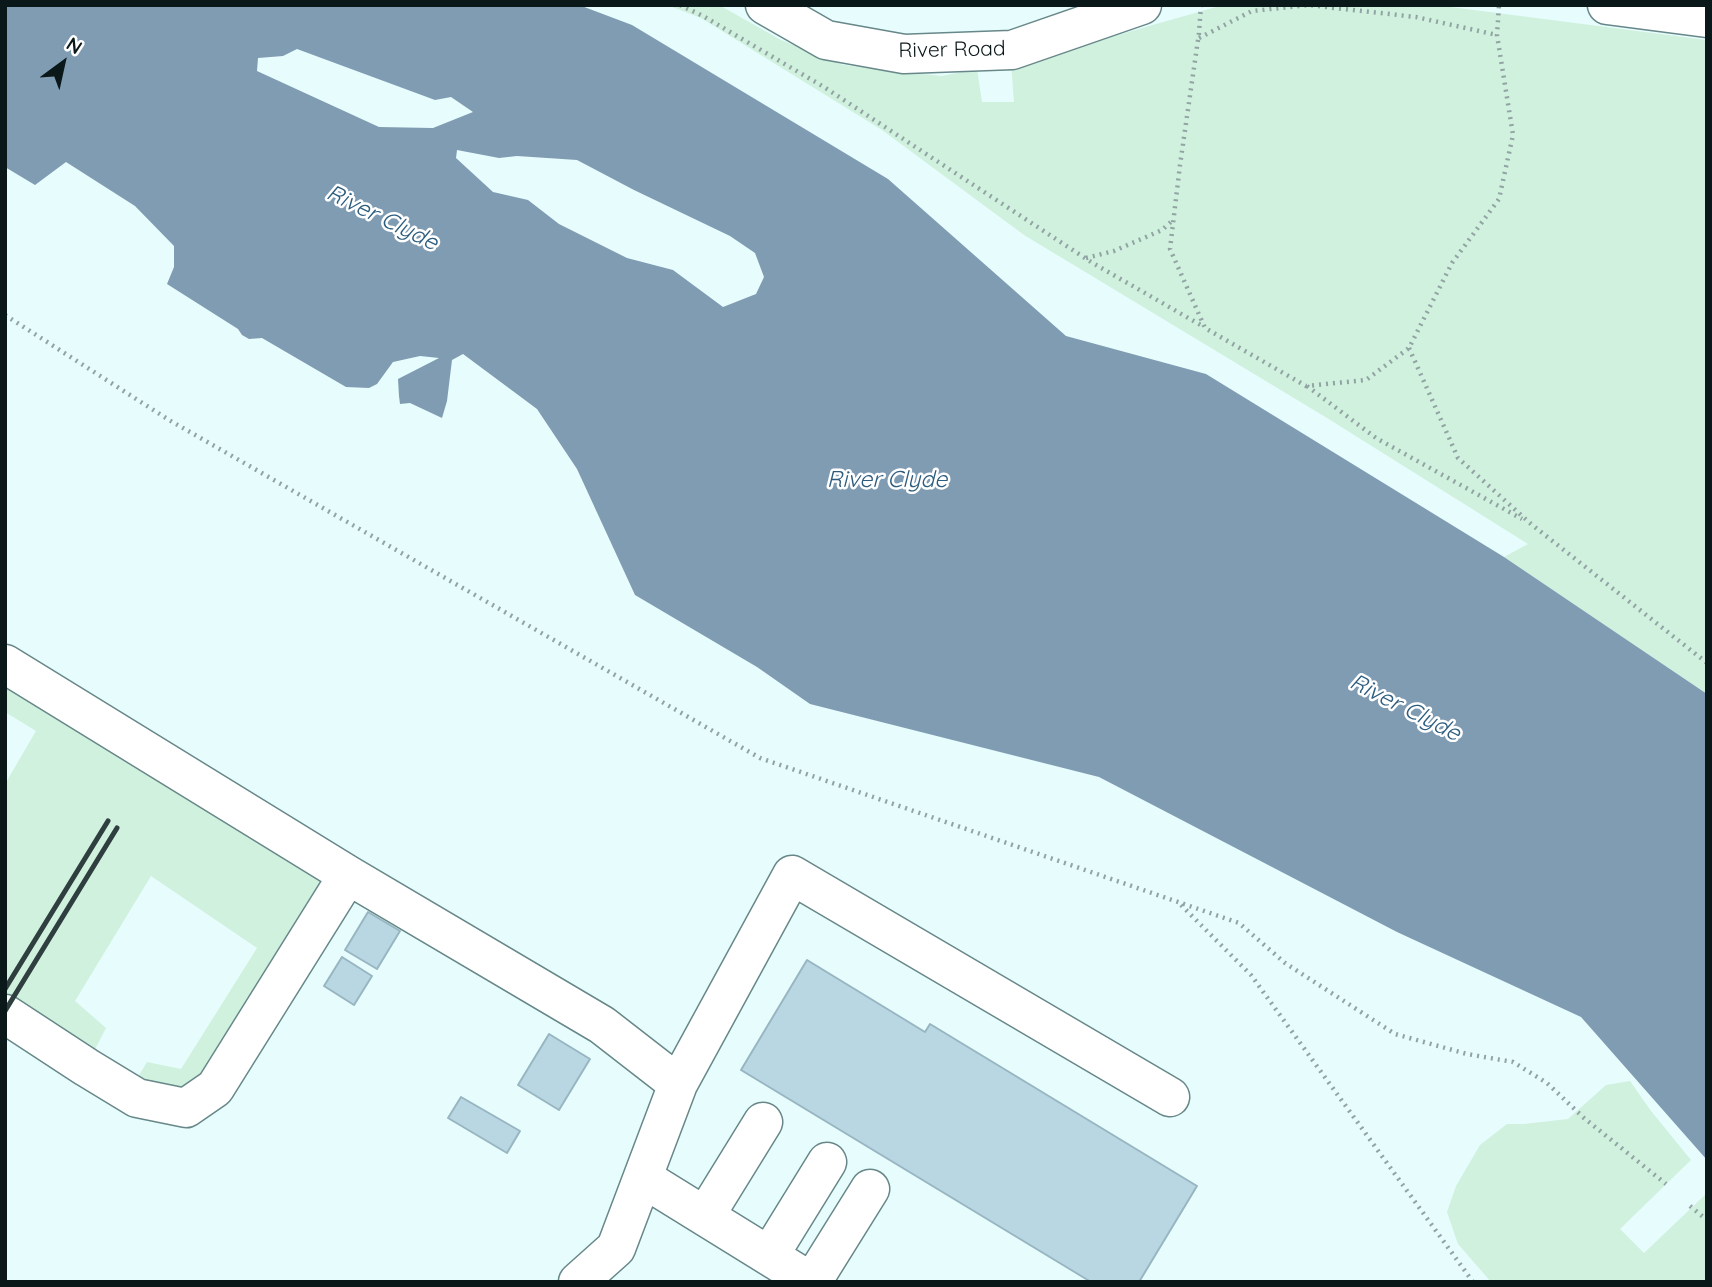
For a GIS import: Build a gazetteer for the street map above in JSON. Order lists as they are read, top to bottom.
{
  "streets": {
    "street": ["River Road"]
  },
  "water": ["River Clyde"],
  "north": "top right"
}
